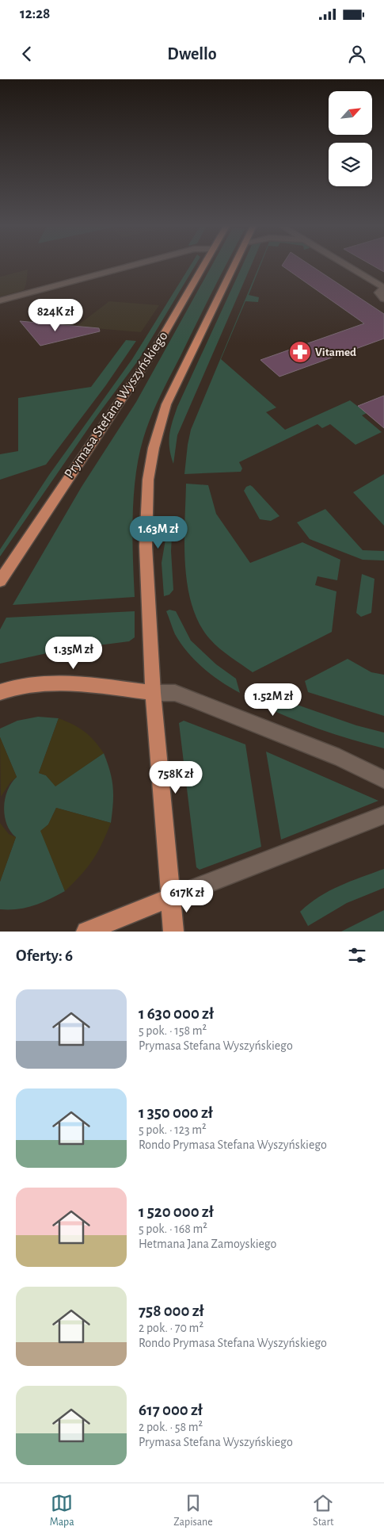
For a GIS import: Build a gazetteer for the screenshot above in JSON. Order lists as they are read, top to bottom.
{
  "streets": {
    "main road": ["Prymasa Stefana Wyszyńskiego"]
  },
  "places": {
    "pharmacy": ["Vitamed"]
  },
  "north": "top right",
  "page": {
    "status": "12:28",
    "header": "Dwello",
    "price": [
      "824K zł",
      "1.63M zł",
      "1.35M zł",
      "1.52M zł",
      "758K zł",
      "617K zł"
    ],
    "heading": "Oferty: 6",
    "list": [
      {
        "name": "1 630 000 zł",
        "note": "5 pok. · 158 m² · Prymasa Stefana Wyszyńskiego"
      },
      {
        "name": "1 350 000 zł",
        "note": "5 pok. · 123 m² · Rondo Prymasa Stefana Wyszyńskiego"
      },
      {
        "name": "1 520 000 zł",
        "note": "5 pok. · 168 m² · Hetmana Jana Zamoyskiego"
      },
      {
        "name": "758 000 zł",
        "note": "2 pok. · 70 m² · Rondo Prymasa Stefana Wyszyńskiego"
      },
      {
        "name": "617 000 zł",
        "note": "2 pok. · 58 m² · Prymasa Stefana Wyszyńskiego"
      }
    ],
    "tabs": ["Mapa", "Zapisane", "Start"]
  }
}
